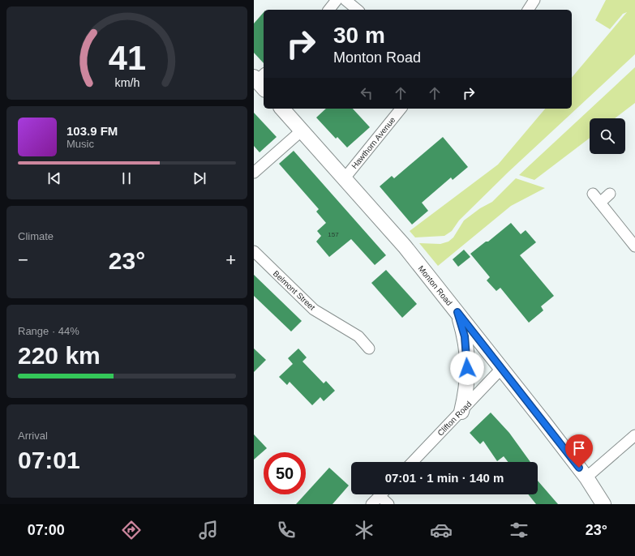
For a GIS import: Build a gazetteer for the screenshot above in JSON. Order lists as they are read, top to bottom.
{
  "streets": {
    "main road": ["Monton Road"],
    "street": ["Hawthorn Avenue", "Belmont Street", "Clifton Road"]
  },
  "crossings": [
    ["Hawthorn Avenue", "Monton Road"],
    ["Monton Road", "Clifton Road"]
  ],
  "house_numbers": ["157"],
  "page": {
    "turn": ["30 m", "Monton Road"],
    "song": ["103.9 FM", "Music"],
    "tile": [
      "Climate",
      ["Range · 44%", "220 km"],
      ["Arrival", "07:01"]
    ],
    "heat": ["−", "23°", "+"],
    "limit": "50",
    "trip": "07:01 · 1 min · 140 m",
    "tabs": ["07:00", "23°"],
    "gauge": ["41", "km/h"]
  }
}
